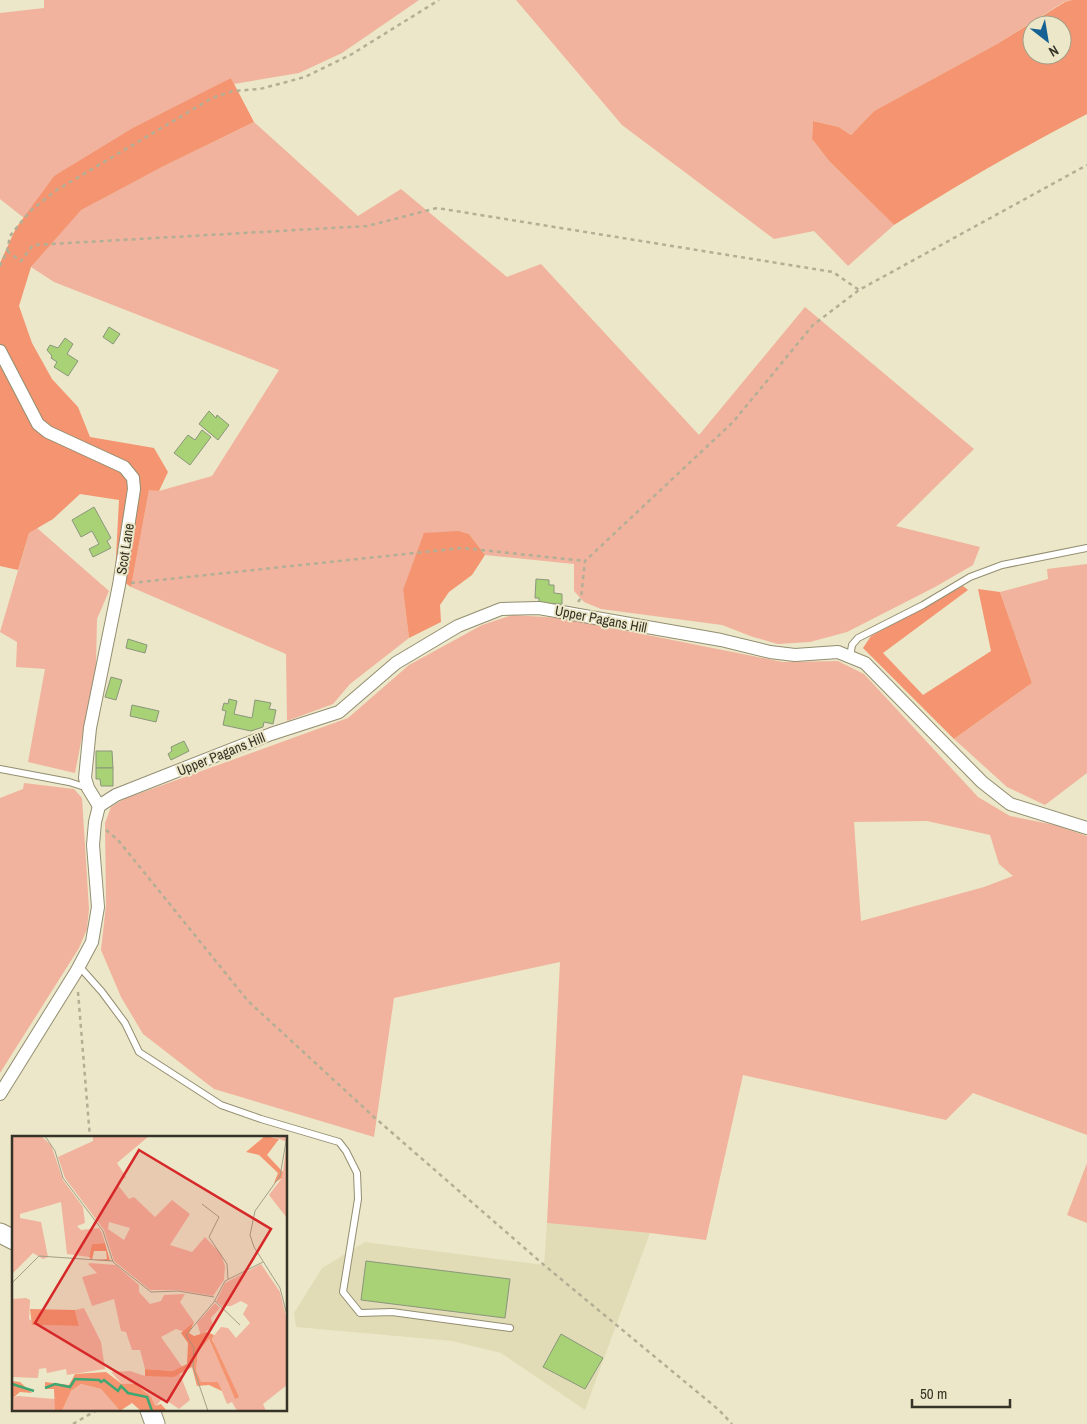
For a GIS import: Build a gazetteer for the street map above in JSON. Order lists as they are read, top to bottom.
{
  "streets": {
    "street": ["Scot Lane", "Upper Pagans Hill"]
  },
  "scale_bar": "50 m",
  "north": "bottom right"
}
